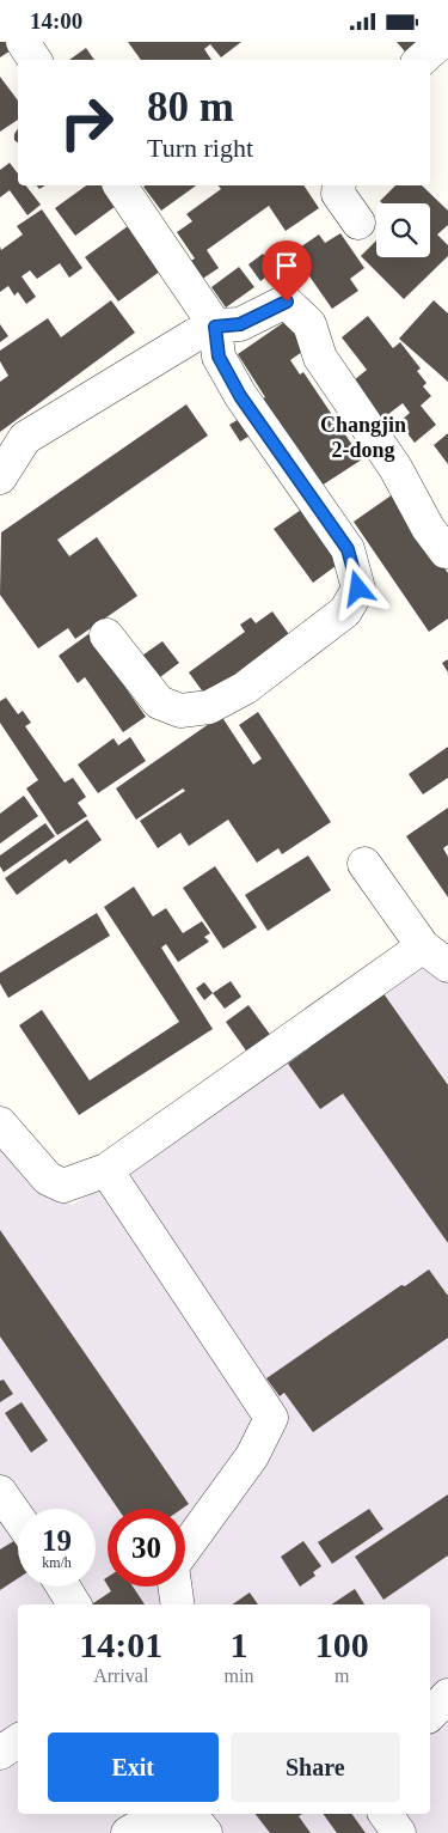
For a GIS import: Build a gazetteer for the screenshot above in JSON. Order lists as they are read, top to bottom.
{
  "districts": ["Changjin 2-dong"],
  "page": {
    "status": "14:00",
    "turn": ["80 m", "Turn right"],
    "speed": "19 km/h",
    "limit": "30",
    "eta": [
      "14:01",
      "Arrival",
      "1",
      "min",
      "100",
      "m"
    ],
    "buttons": ["Exit", "Share"]
  }
}
